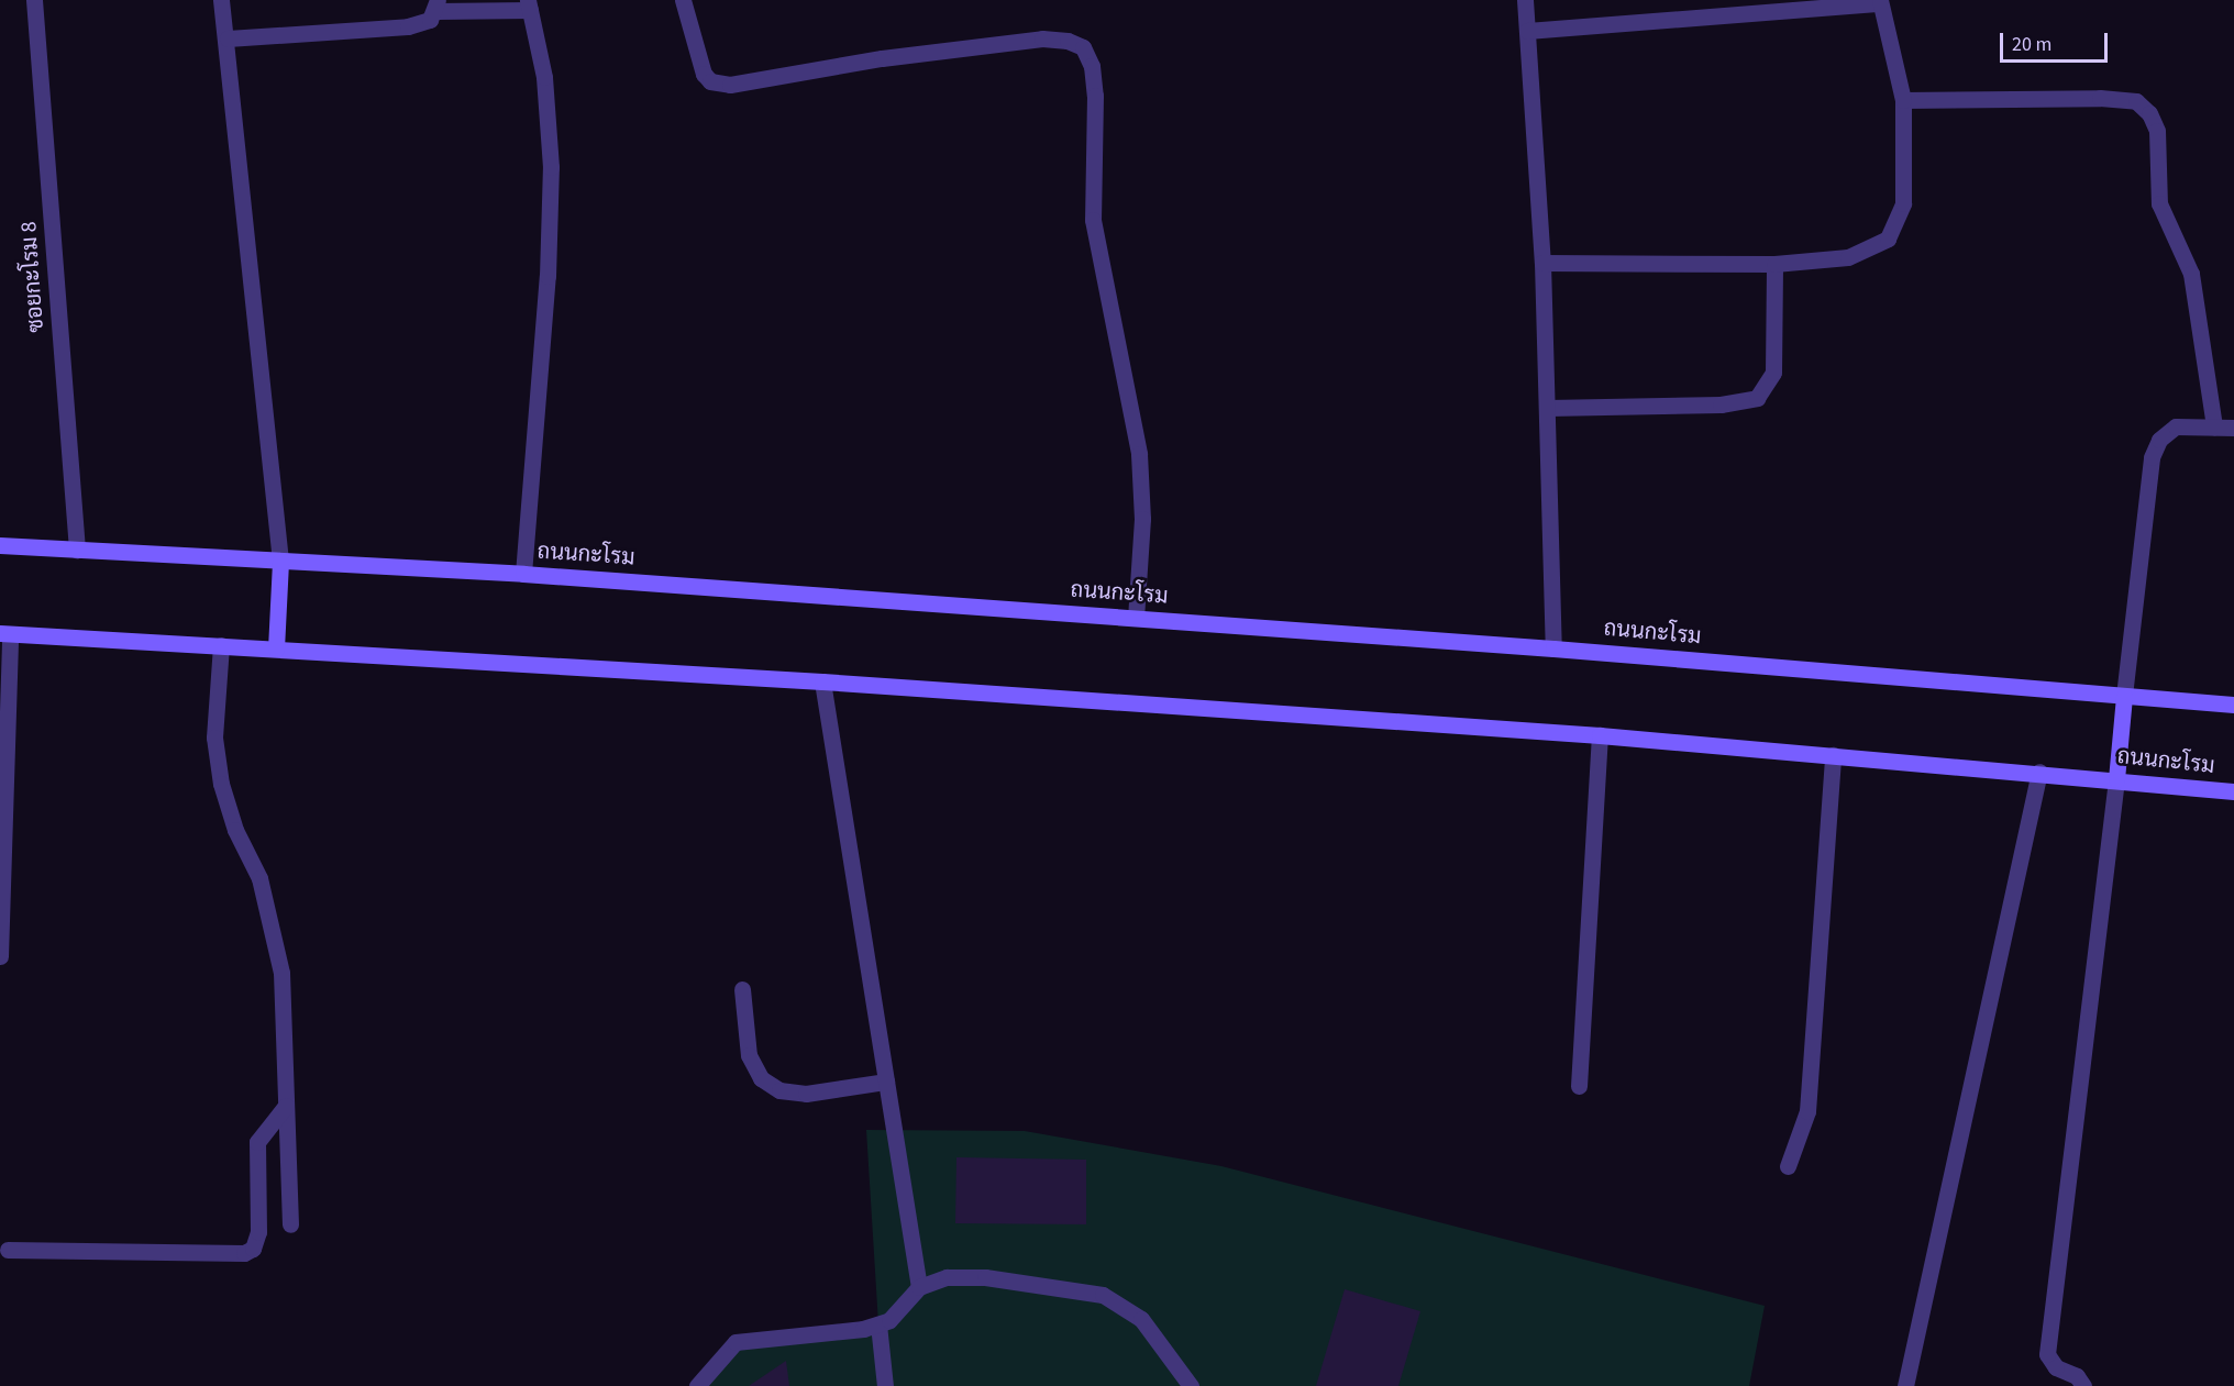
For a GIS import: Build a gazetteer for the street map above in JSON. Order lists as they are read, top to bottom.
{
  "streets": {
    "main road": ["ถนนกะโรม"],
    "street": ["ซอยกะโรม 8"]
  },
  "crossings": [
    ["ซอยกะโรม 8", "ถนนกะโรม"]
  ],
  "scale_bar": "20 m"
}
